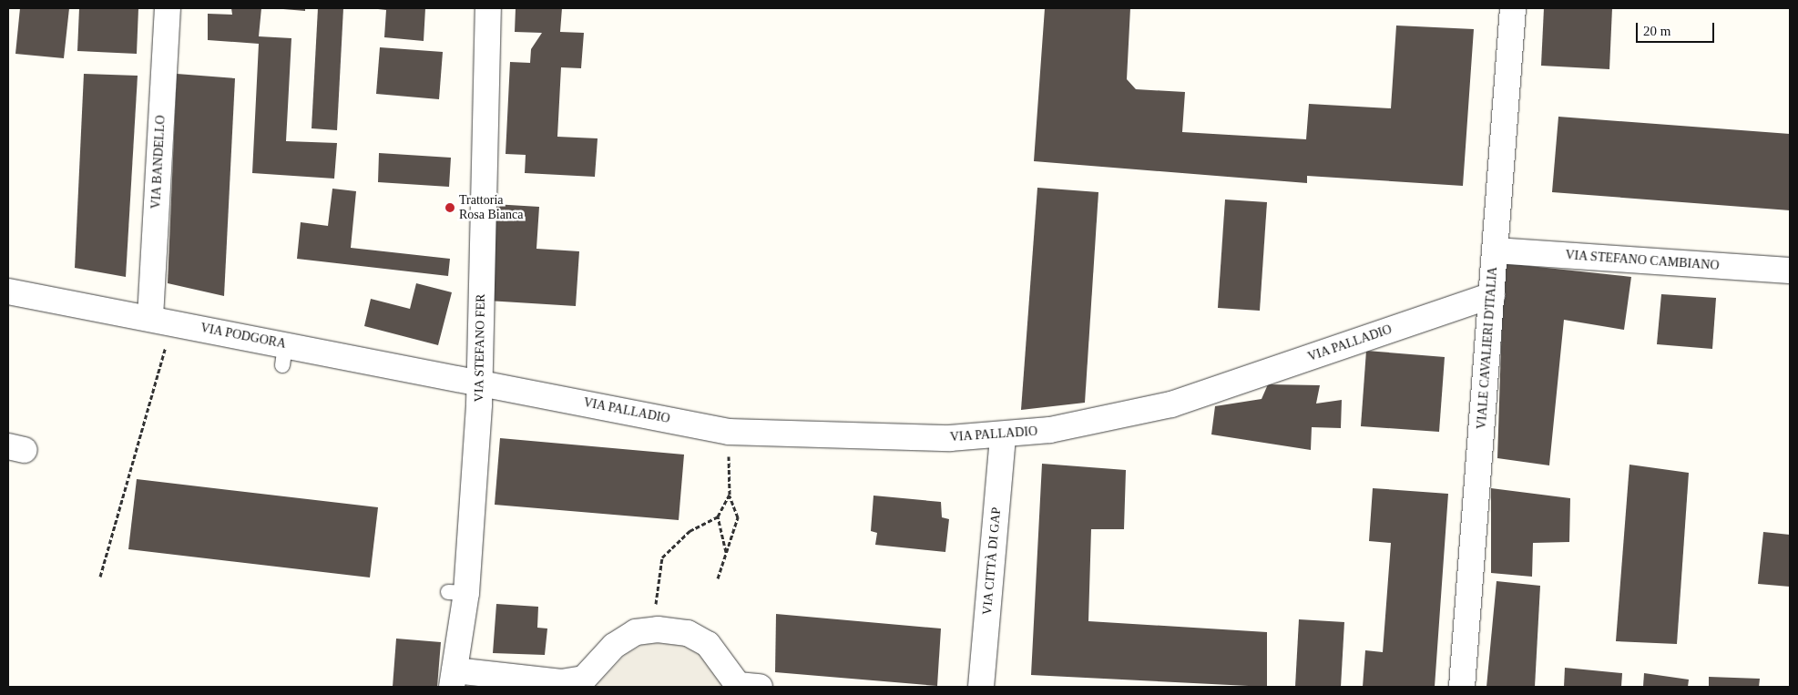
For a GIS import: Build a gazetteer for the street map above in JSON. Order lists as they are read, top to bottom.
{
  "streets": {
    "street": [
      "VIA BANDELLO",
      "VIA STEFANO CAMBIANO",
      "VIA PODGORA",
      "VIA PALLADIO",
      "VIA STEFANO FER",
      "VIALE CAVALIERI D'ITALIA",
      "VIA CITTÀ DI GAP"
    ]
  },
  "crossings": [
    ["VIA BANDELLO", "VIA PODGORA"],
    ["VIA STEFANO CAMBIANO", "VIALE CAVALIERI D'ITALIA"],
    ["VIA PODGORA", "VIA PALLADIO"],
    ["VIA PODGORA", "VIA STEFANO FER"],
    ["VIA PALLADIO", "VIA STEFANO FER"],
    ["VIA PALLADIO", "VIALE CAVALIERI D'ITALIA"],
    ["VIA PALLADIO", "VIA CITTÀ DI GAP"]
  ],
  "places": ["Trattoria Rosa Bianca"],
  "scale_bar": "20 m"
}
